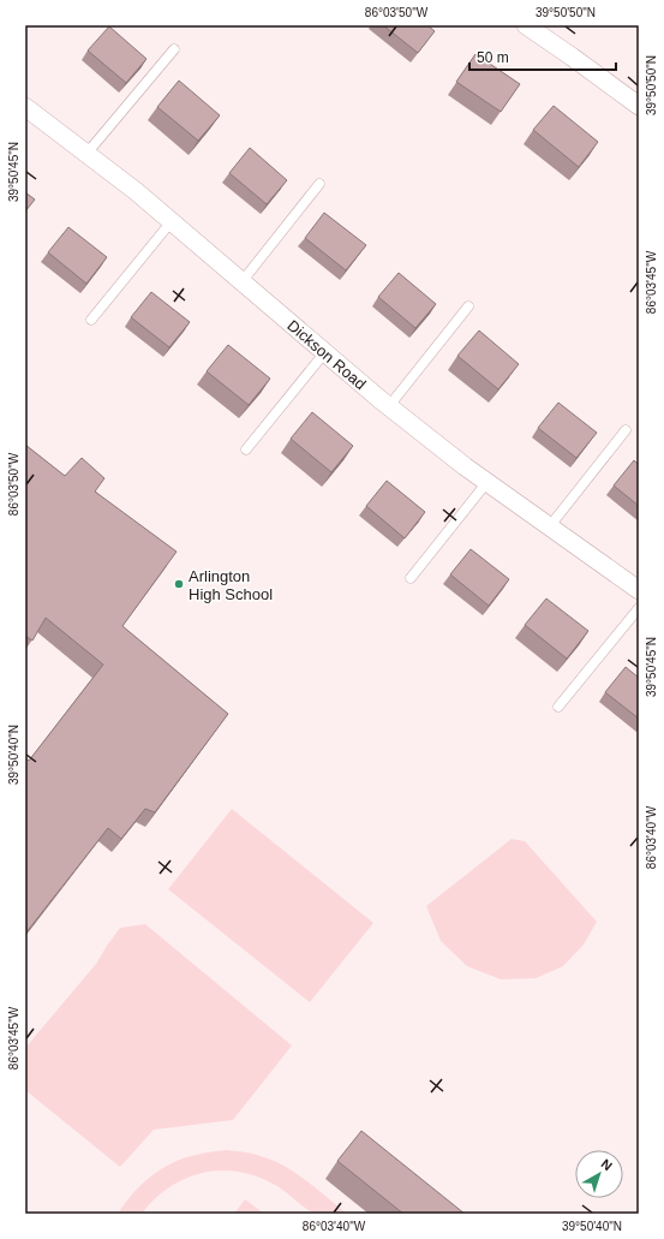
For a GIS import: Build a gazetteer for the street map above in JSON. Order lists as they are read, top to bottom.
{
  "streets": {
    "street": ["Dickson Road"]
  },
  "places": ["Arlington High School"],
  "scale_bar": "50 m",
  "north": "top right",
  "coordinates": [
    "86°03'50\"W",
    "39°50'50\"N",
    "39°50'45\"N",
    "86°03'45\"W",
    "39°50'40\"N",
    "86°03'40\"W"
  ]
}
